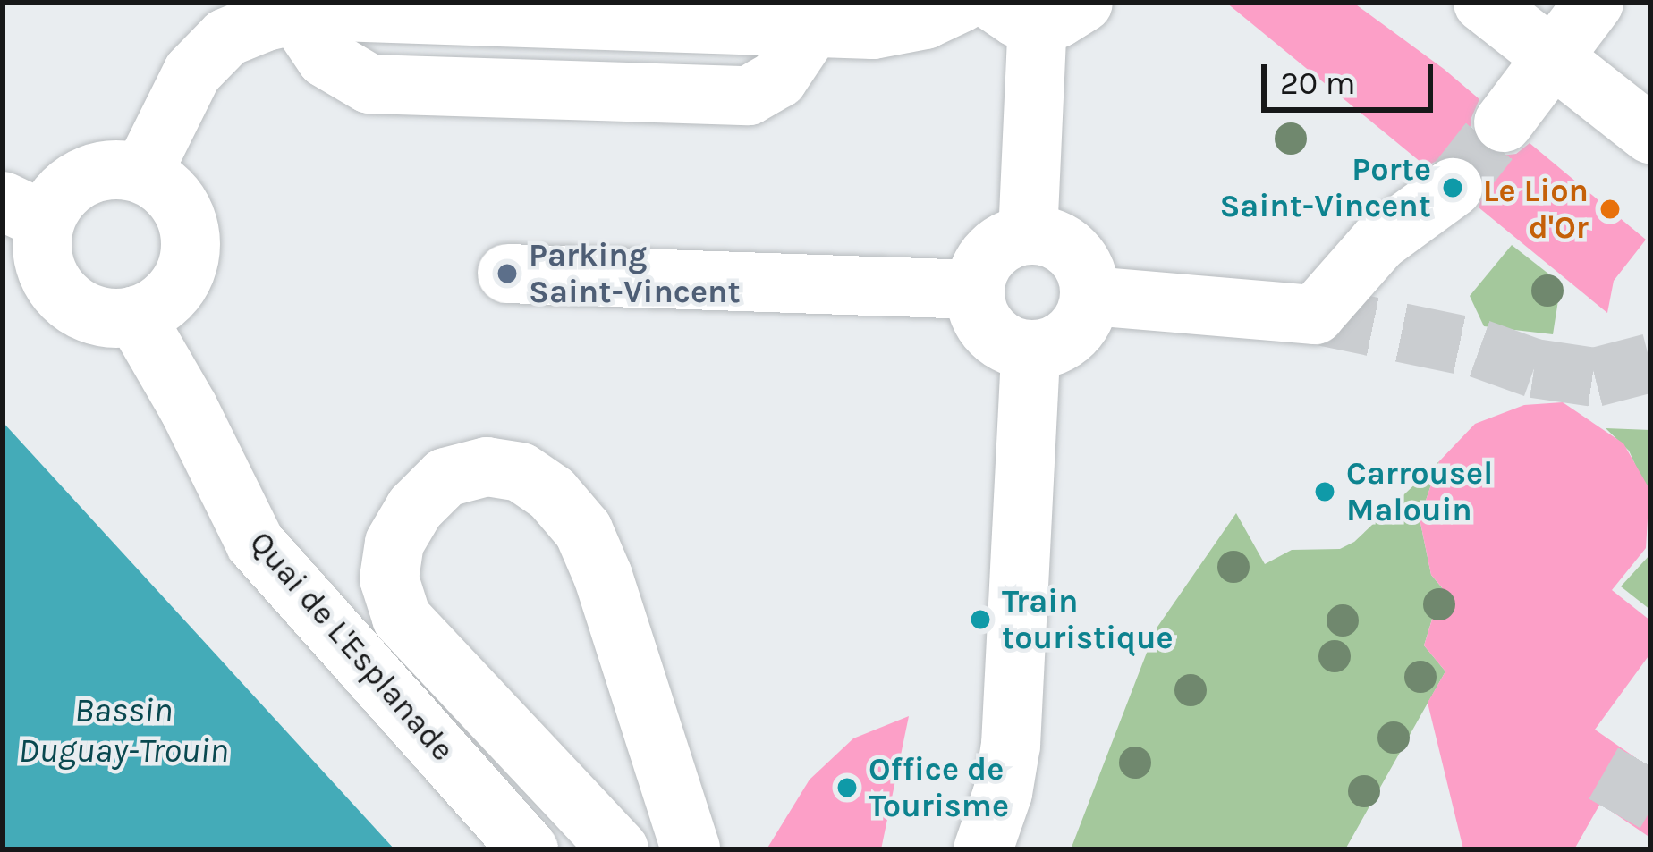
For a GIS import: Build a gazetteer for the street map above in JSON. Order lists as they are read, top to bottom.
{
  "streets": {
    "street": ["Quai de L'Esplanade"]
  },
  "water": ["Bassin Duguay-Trouin"],
  "places": [
    "Porte Saint-Vincent",
    "Le Lion d'Or",
    "Parking Saint-Vincent",
    "Carrousel Malouin",
    "Train touristique",
    "Office de Tourisme"
  ],
  "scale_bar": "20 m"
}
